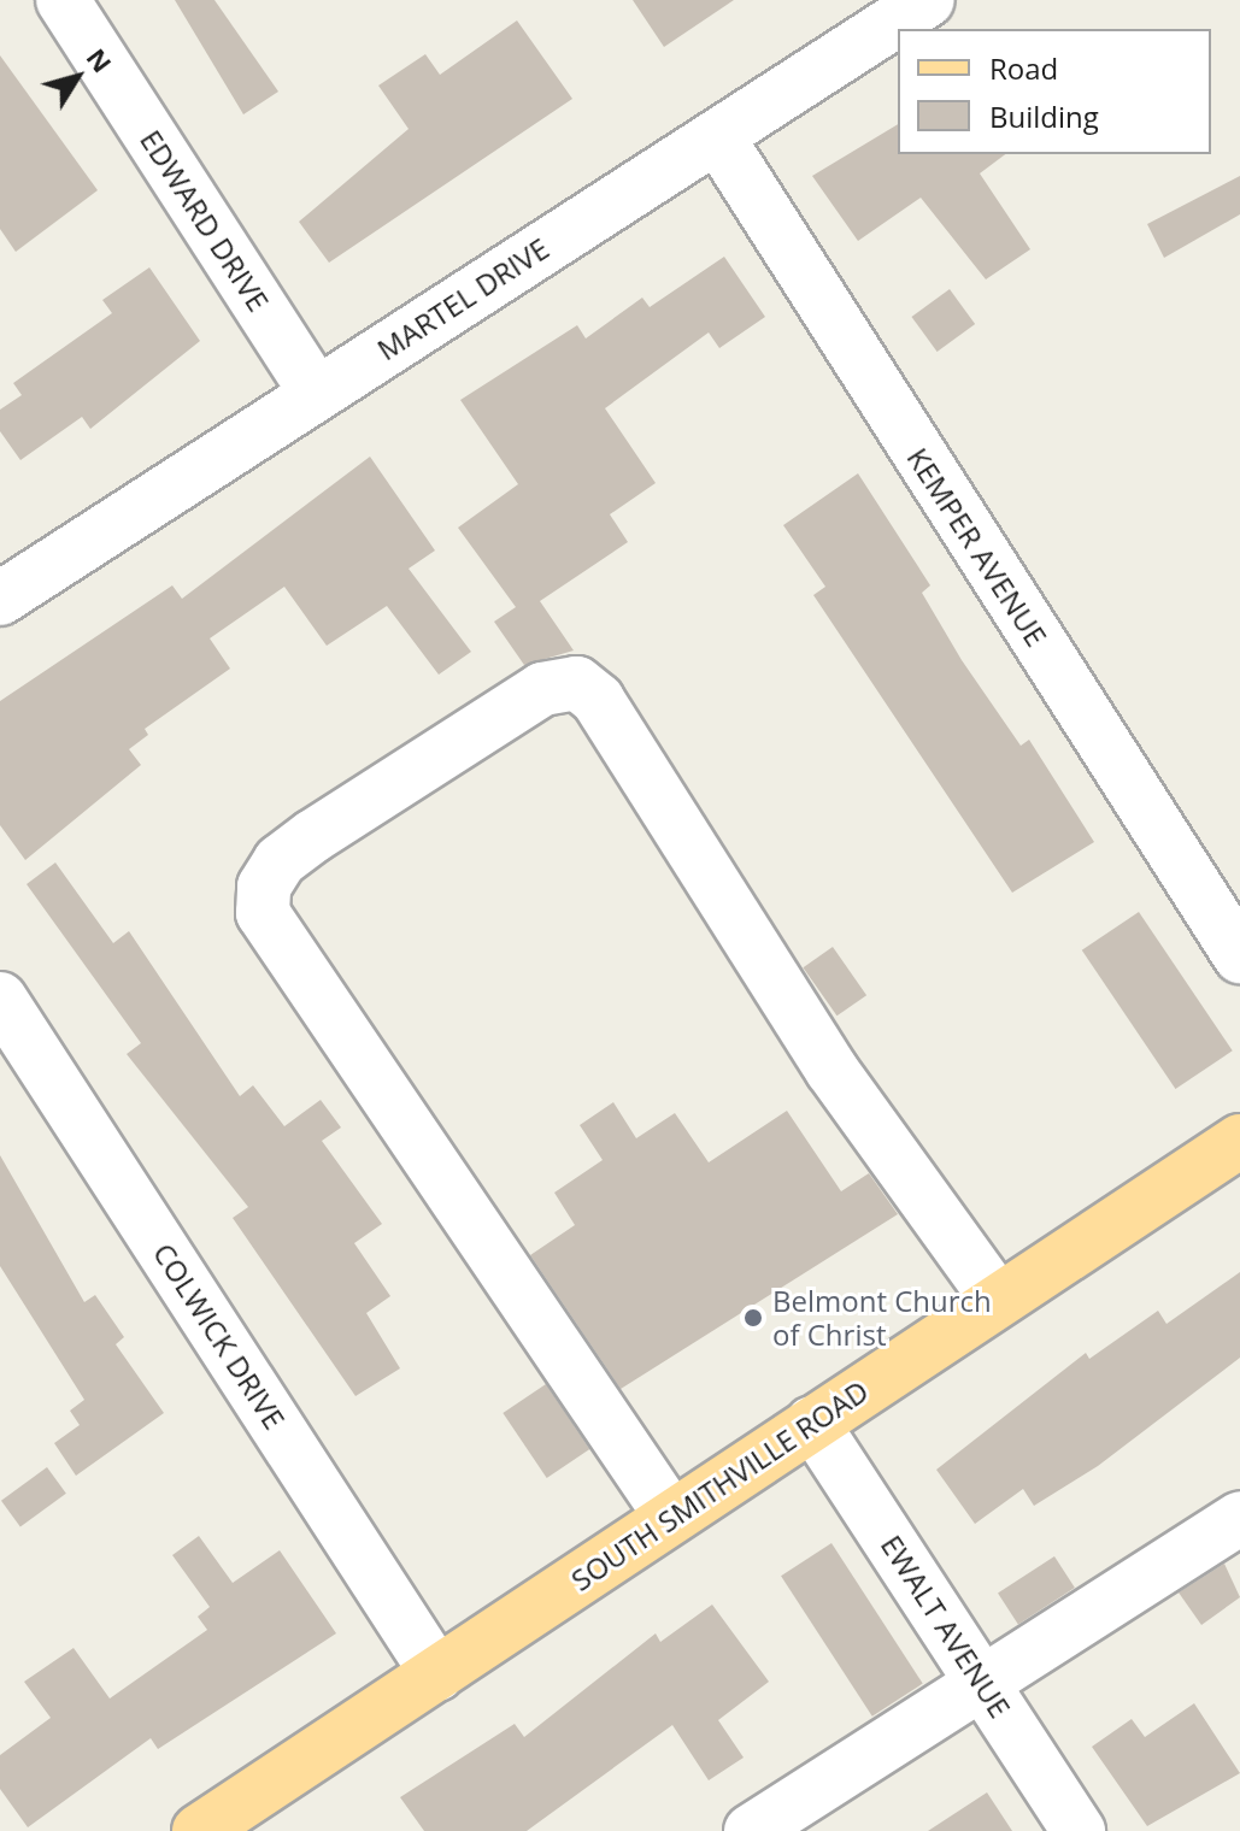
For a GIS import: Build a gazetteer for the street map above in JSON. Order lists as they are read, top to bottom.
{
  "streets": {
    "main road": ["SOUTH SMITHVILLE ROAD"],
    "street": [
      "EDWARD DRIVE",
      "MARTEL DRIVE",
      "KEMPER AVENUE",
      "COLWICK DRIVE",
      "EWALT AVENUE"
    ]
  },
  "crossings": [
    ["EDWARD DRIVE", "MARTEL DRIVE"],
    ["MARTEL DRIVE", "KEMPER AVENUE"],
    ["COLWICK DRIVE", "SOUTH SMITHVILLE ROAD"],
    ["SOUTH SMITHVILLE ROAD", "EWALT AVENUE"]
  ],
  "places": ["Belmont Church of Christ"],
  "legend": ["Road", "Building"],
  "north": "top right"
}
